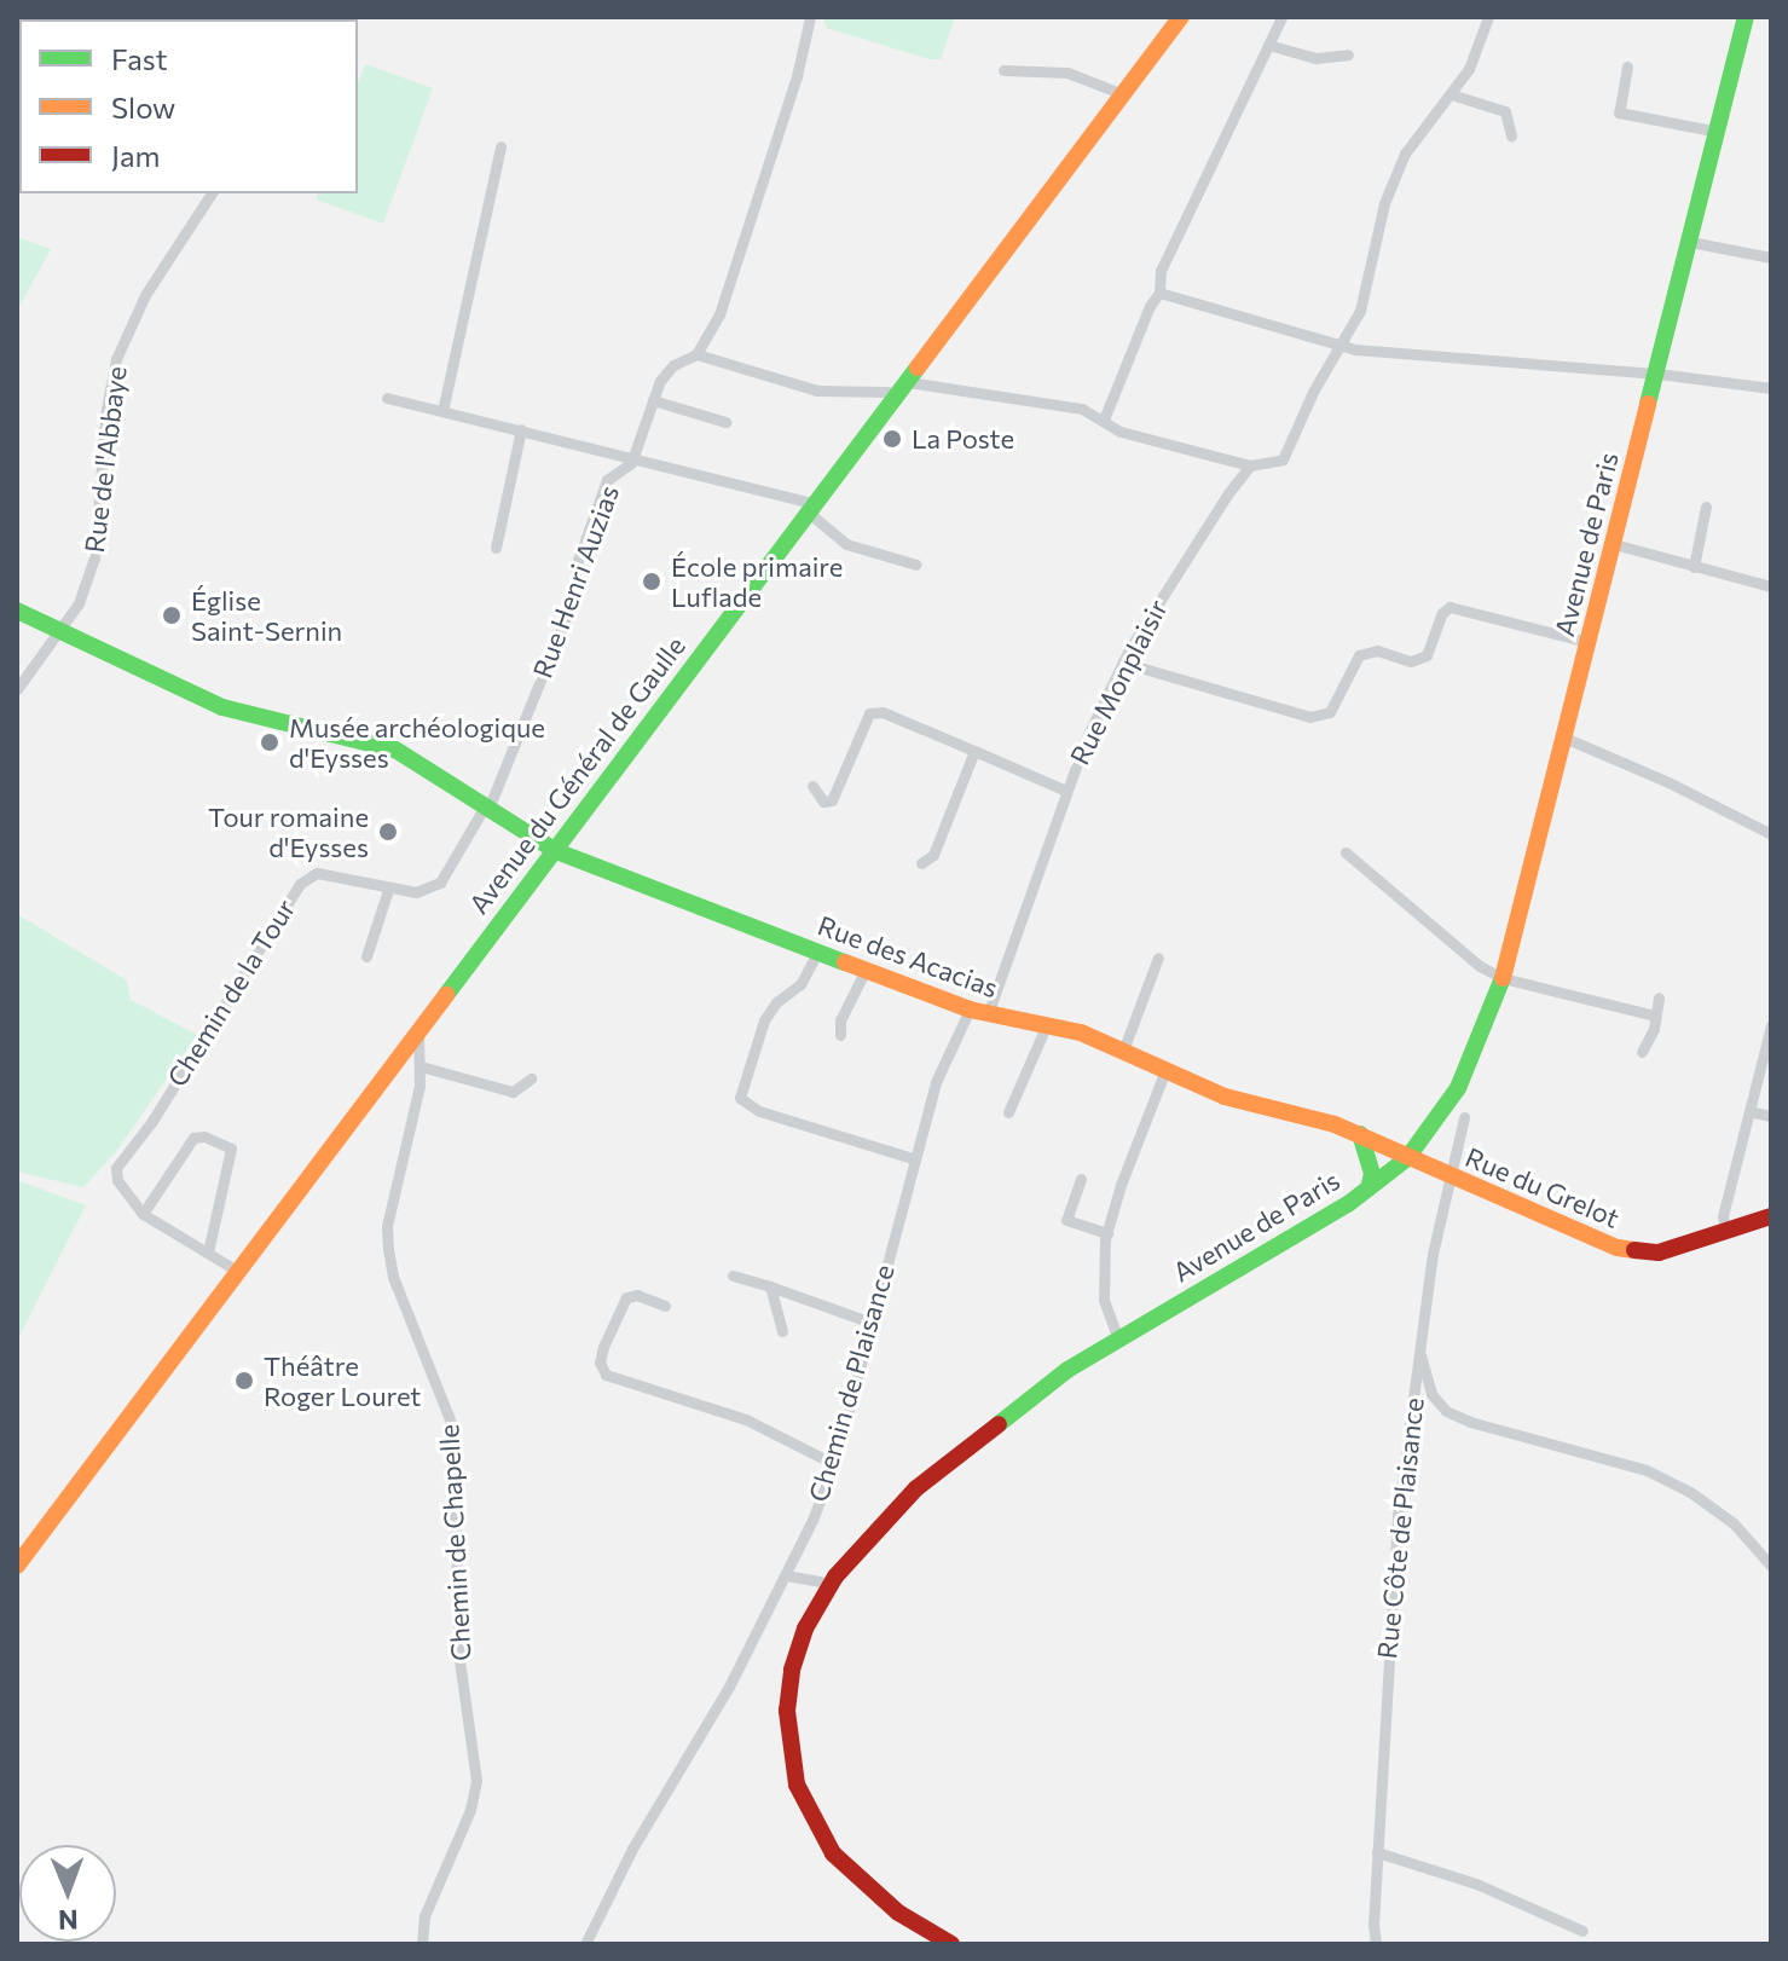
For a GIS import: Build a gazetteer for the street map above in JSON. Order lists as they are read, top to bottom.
{
  "streets": {
    "main road": [
      "Avenue de Paris",
      "Avenue du Général de Gaulle",
      "Rue des Acacias",
      "Rue du Grelot"
    ],
    "street": [
      "Rue de l'Abbaye",
      "Rue Henri Auzias",
      "Rue Monplaisir",
      "Chemin de la Tour",
      "Chemin de Plaisance",
      "Rue Côte de Plaisance",
      "Chemin de Chapelle"
    ]
  },
  "crossings": [
    ["Rue de l'Abbaye", "Rue des Acacias"],
    ["Avenue de Paris", "Rue des Acacias"],
    ["Avenue de Paris", "Rue du Grelot"],
    ["Rue Henri Auzias", "Rue des Acacias"],
    ["Rue Henri Auzias", "Chemin de la Tour"],
    ["Rue Monplaisir", "Rue des Acacias"],
    ["Rue Monplaisir", "Chemin de Plaisance"],
    ["Avenue du Général de Gaulle", "Rue des Acacias"],
    ["Avenue du Général de Gaulle", "Chemin de Chapelle"],
    ["Rue des Acacias", "Chemin de la Tour"],
    ["Rue des Acacias", "Rue du Grelot"],
    ["Rue des Acacias", "Chemin de Plaisance"],
    ["Rue du Grelot", "Rue Côte de Plaisance"]
  ],
  "places": [
    "La Poste",
    "École primaire Luflade",
    "Église Saint-Sernin",
    "Musée archéologique d'Eysses",
    "Tour romaine d'Eysses",
    "Théâtre Roger Louret"
  ],
  "legend": ["Fast", "Slow", "Jam"],
  "north": "bottom"
}
